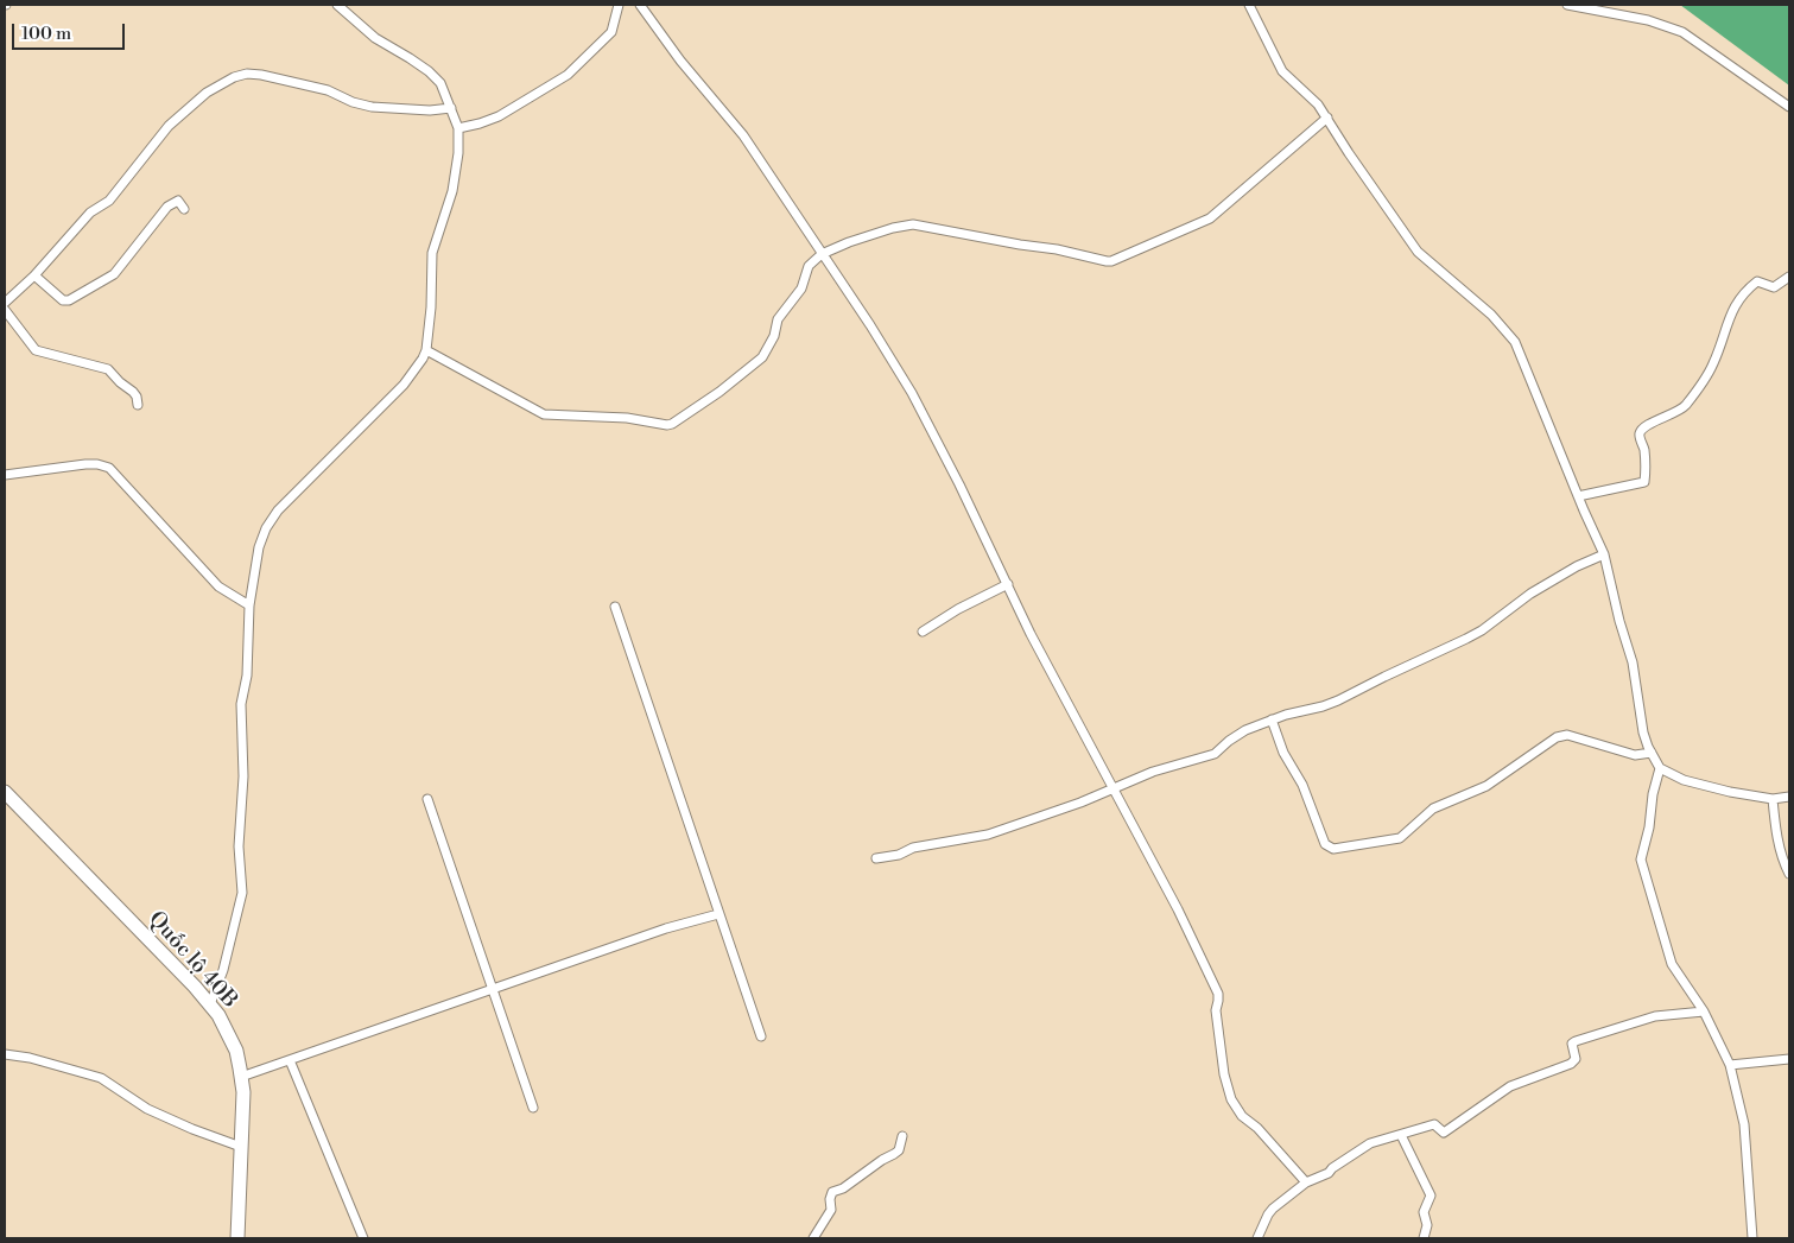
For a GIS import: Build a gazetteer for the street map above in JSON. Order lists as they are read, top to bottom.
{
  "streets": {
    "highway": ["Quốc lộ 40B"]
  },
  "scale_bar": "100 m"
}
